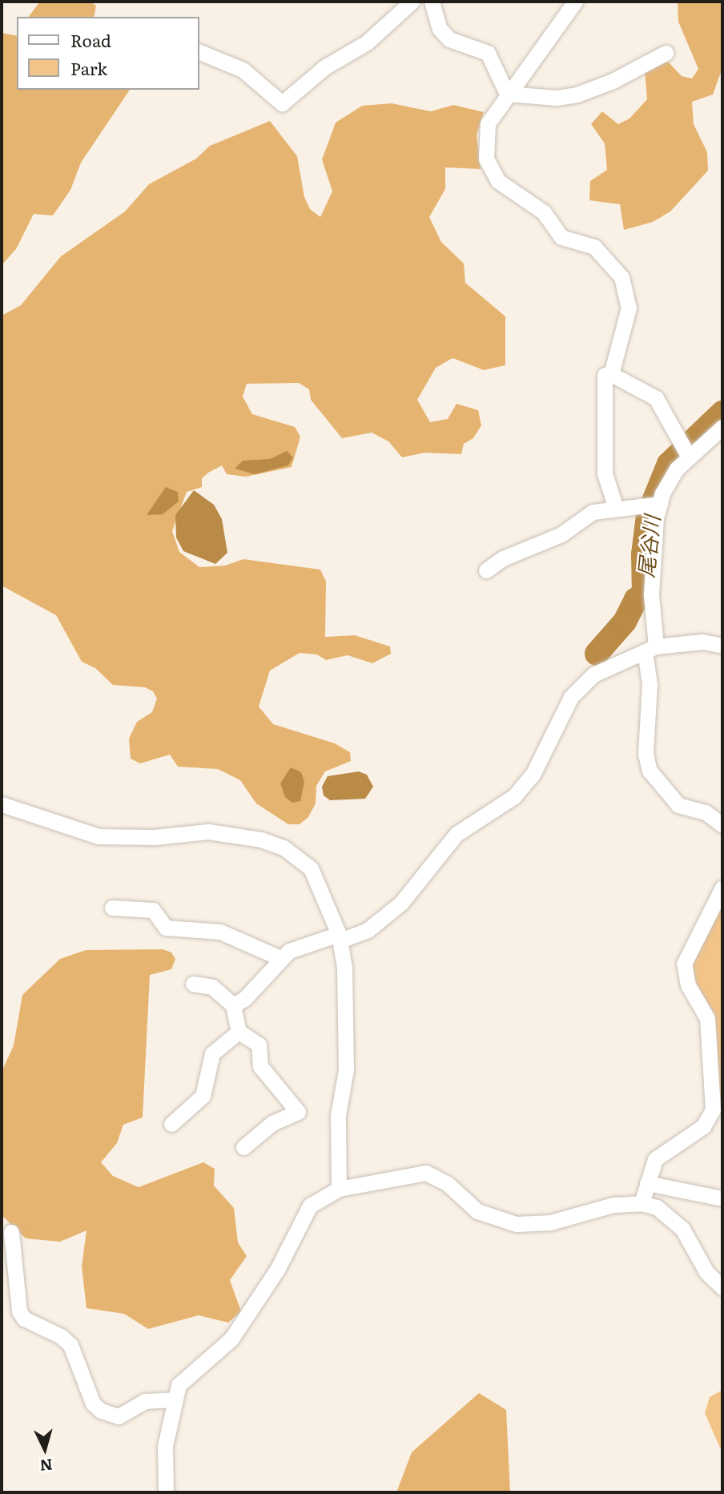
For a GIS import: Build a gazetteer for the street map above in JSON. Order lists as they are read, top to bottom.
{
  "water": ["尾谷川"],
  "legend": ["Road", "Park"],
  "north": "bottom"
}
